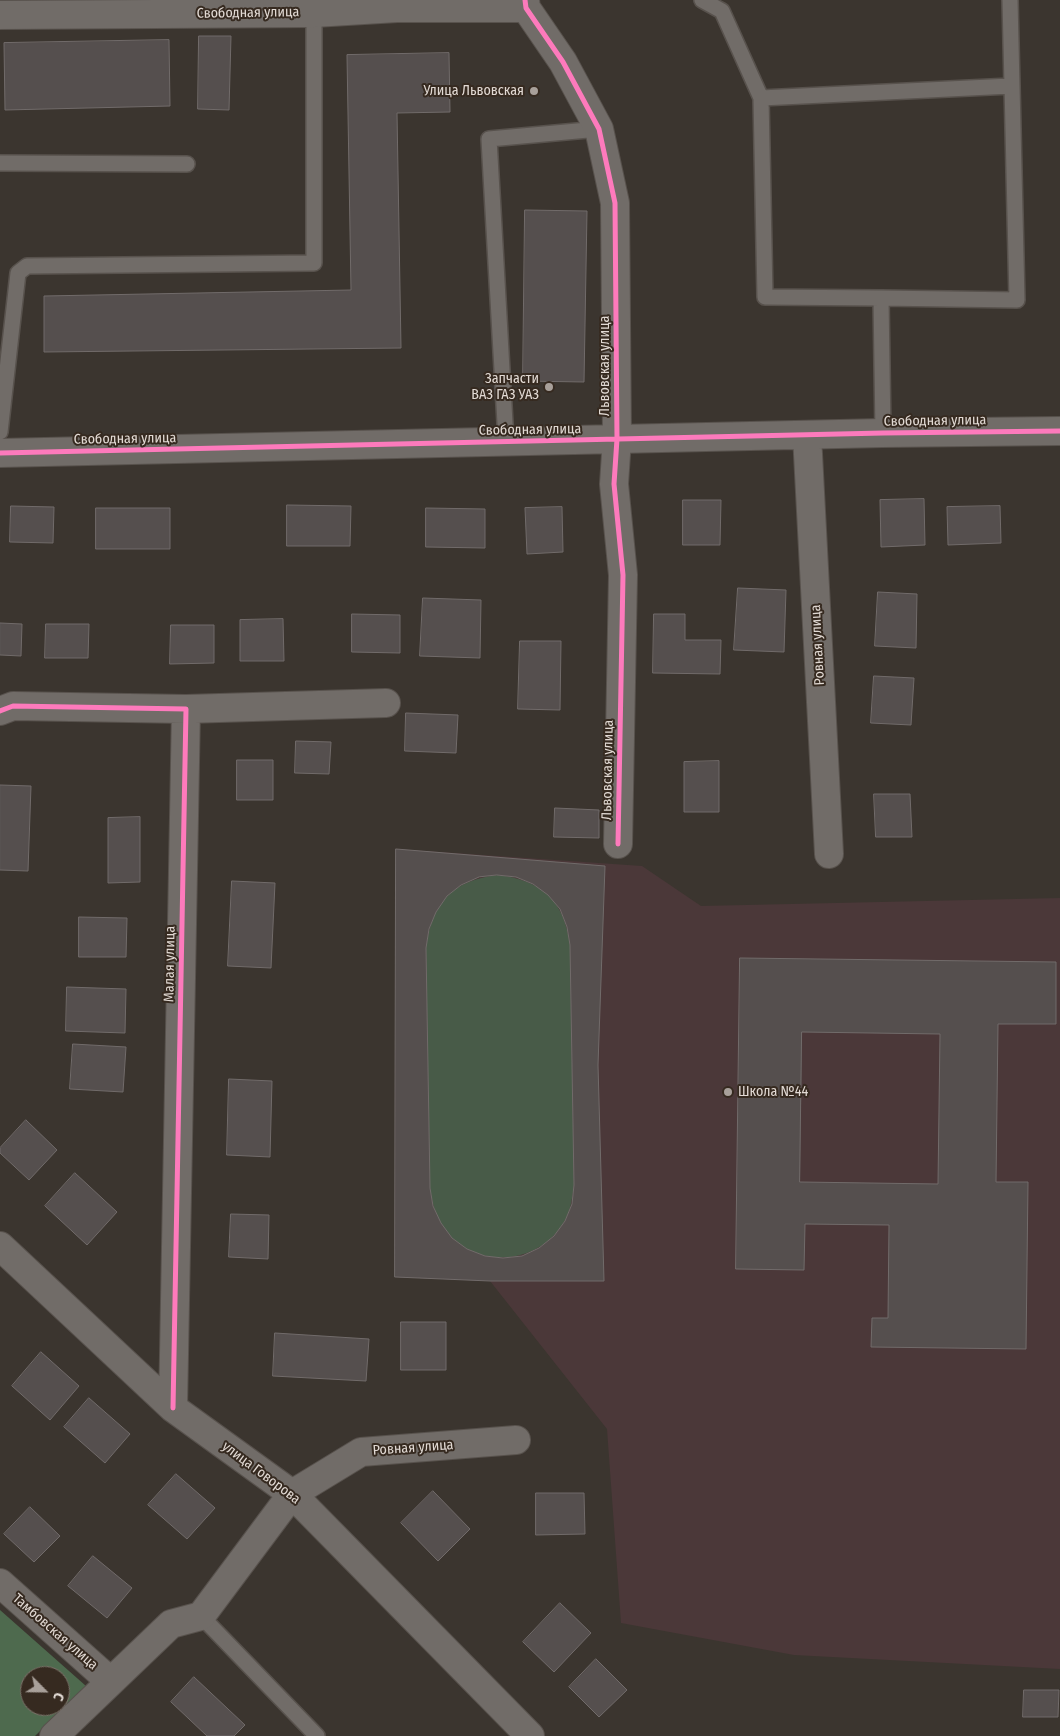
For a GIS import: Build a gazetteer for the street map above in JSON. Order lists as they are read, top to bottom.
{
  "streets": {
    "street": [
      "Свободная улица",
      "Львовская улица",
      "Ровная улица",
      "Малая улица",
      "улица Говорова",
      "Тамбовская улица"
    ]
  },
  "crossings": [
    ["Свободная улица", "Львовская улица"],
    ["Свободная улица", "Ровная улица"],
    ["Ровная улица", "улица Говорова"],
    ["Малая улица", "улица Говорова"]
  ],
  "places": ["Улица Львовская", "Запчасти ВАЗ ГАЗ УАЗ", "Школа №44"],
  "north": "bottom right"
}
